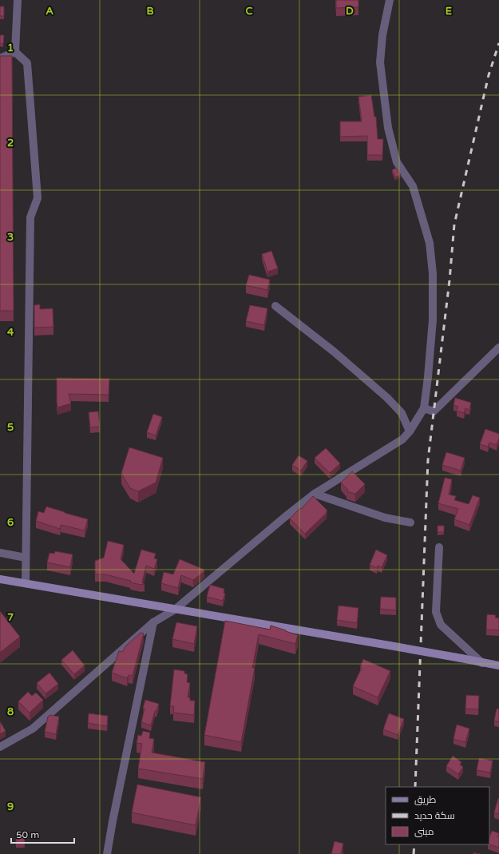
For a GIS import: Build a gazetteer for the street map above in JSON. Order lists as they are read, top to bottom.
{
  "legend": ["طريق", "سكة حديد", "مبنى"],
  "scale_bar": "50 m",
  "grid": {
    "columns": [
      "A",
      "B",
      "C",
      "D",
      "E"
    ],
    "rows": [
      "1",
      "2",
      "3",
      "4",
      "5",
      "6",
      "7",
      "8",
      "9"
    ]
  }
}
